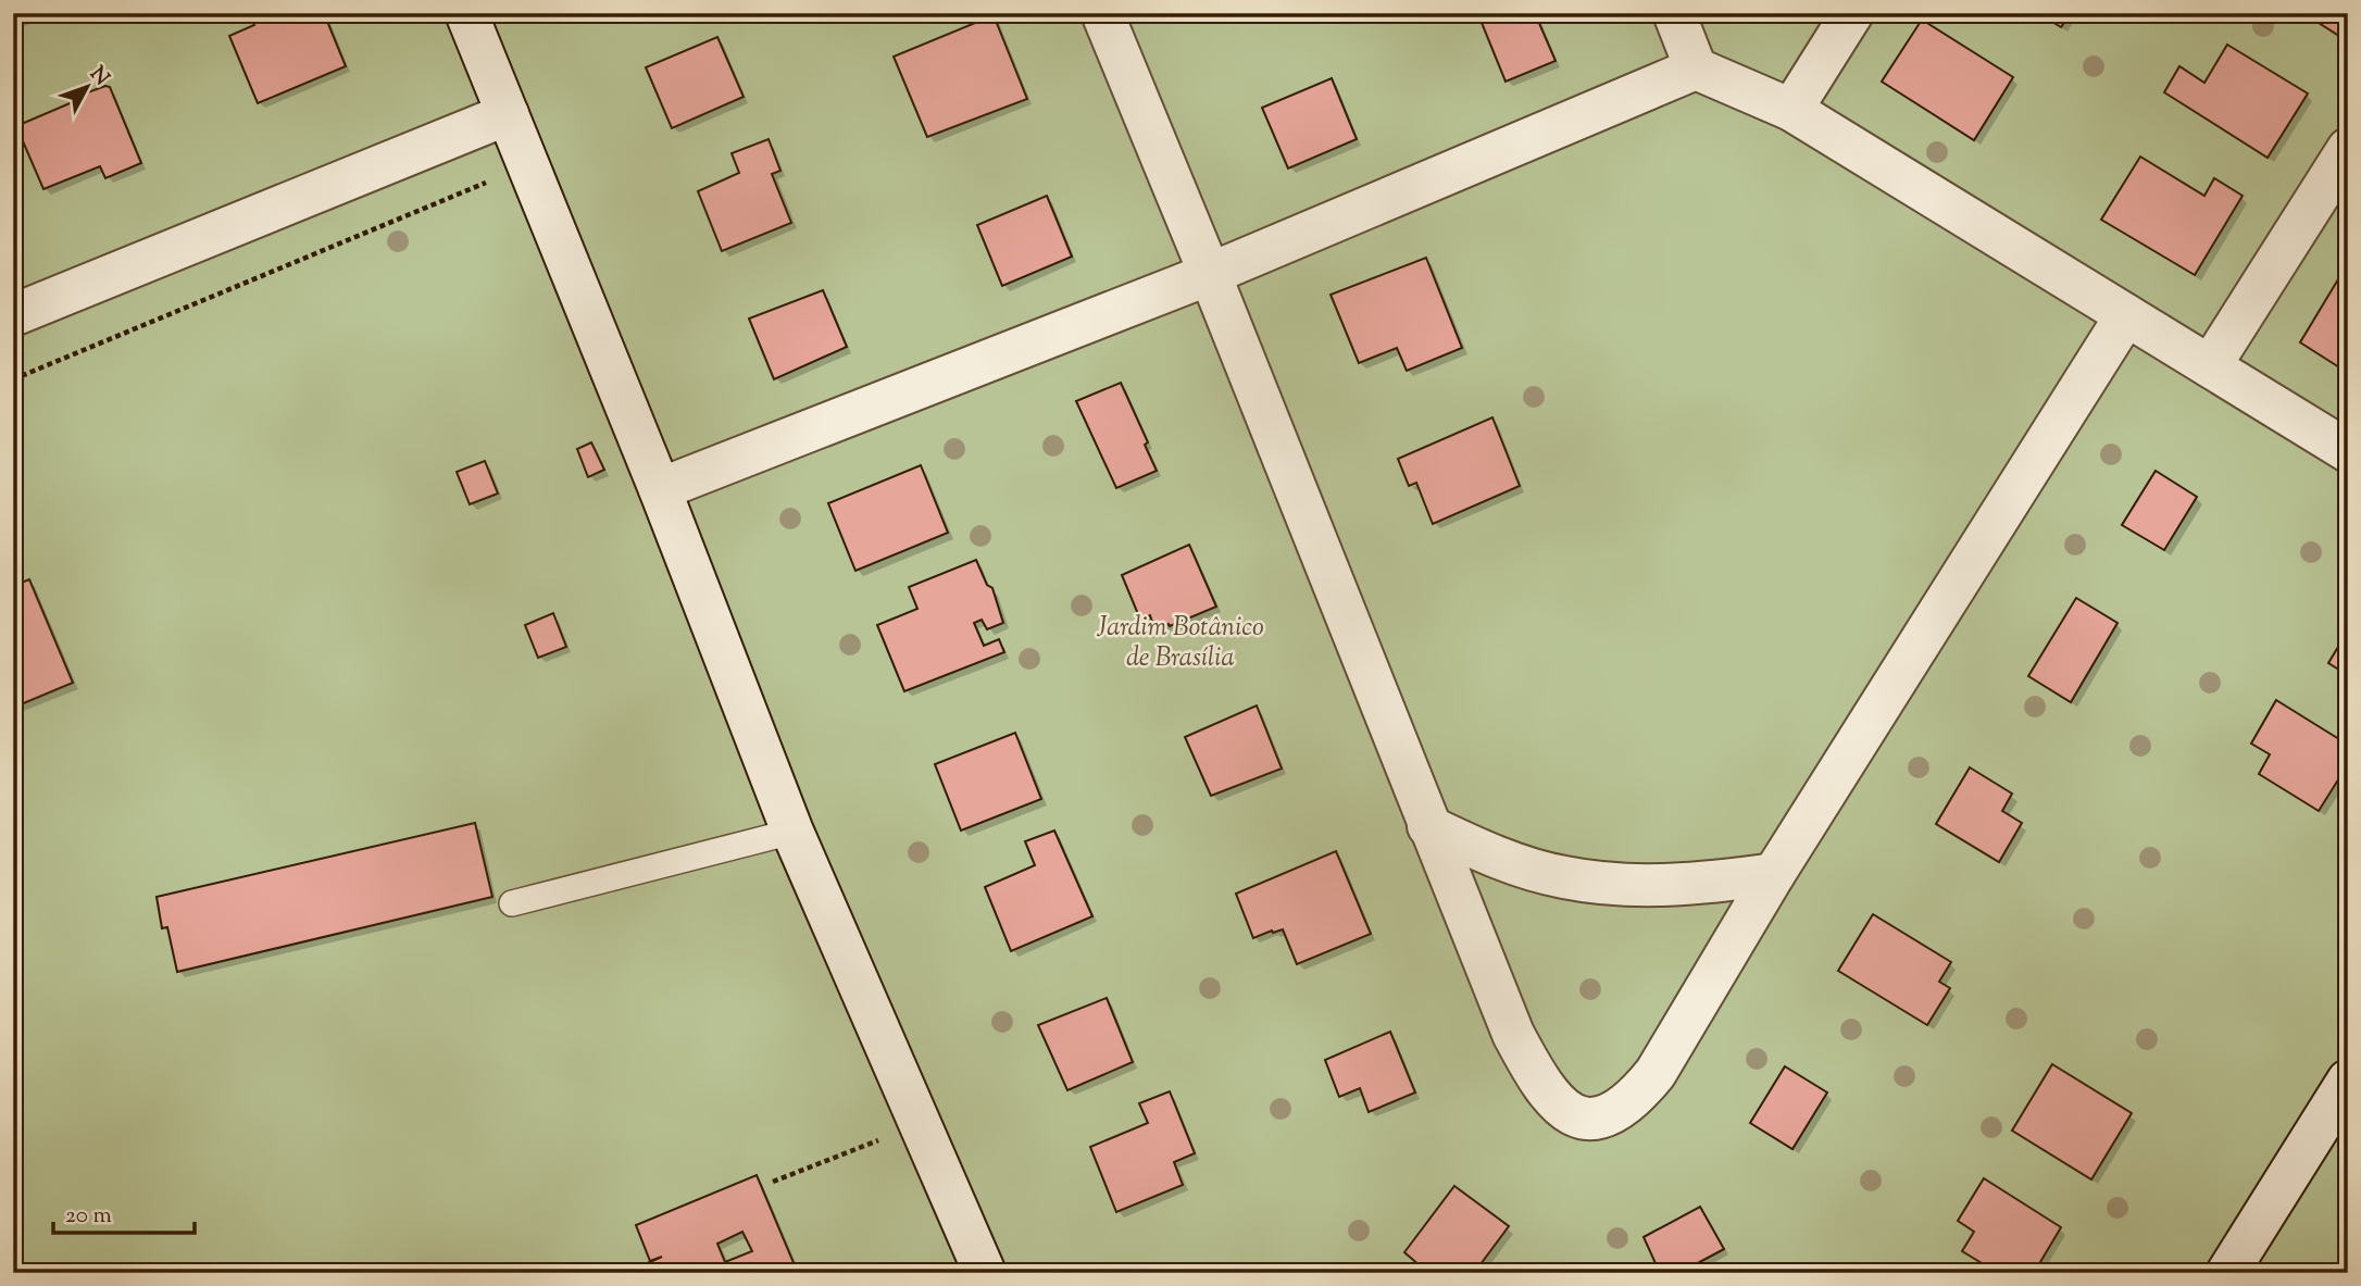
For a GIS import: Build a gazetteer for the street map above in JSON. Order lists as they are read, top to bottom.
{
  "parks": ["Jardim Botânico de Brasília"],
  "scale_bar": "20 m",
  "north": "top right"
}
